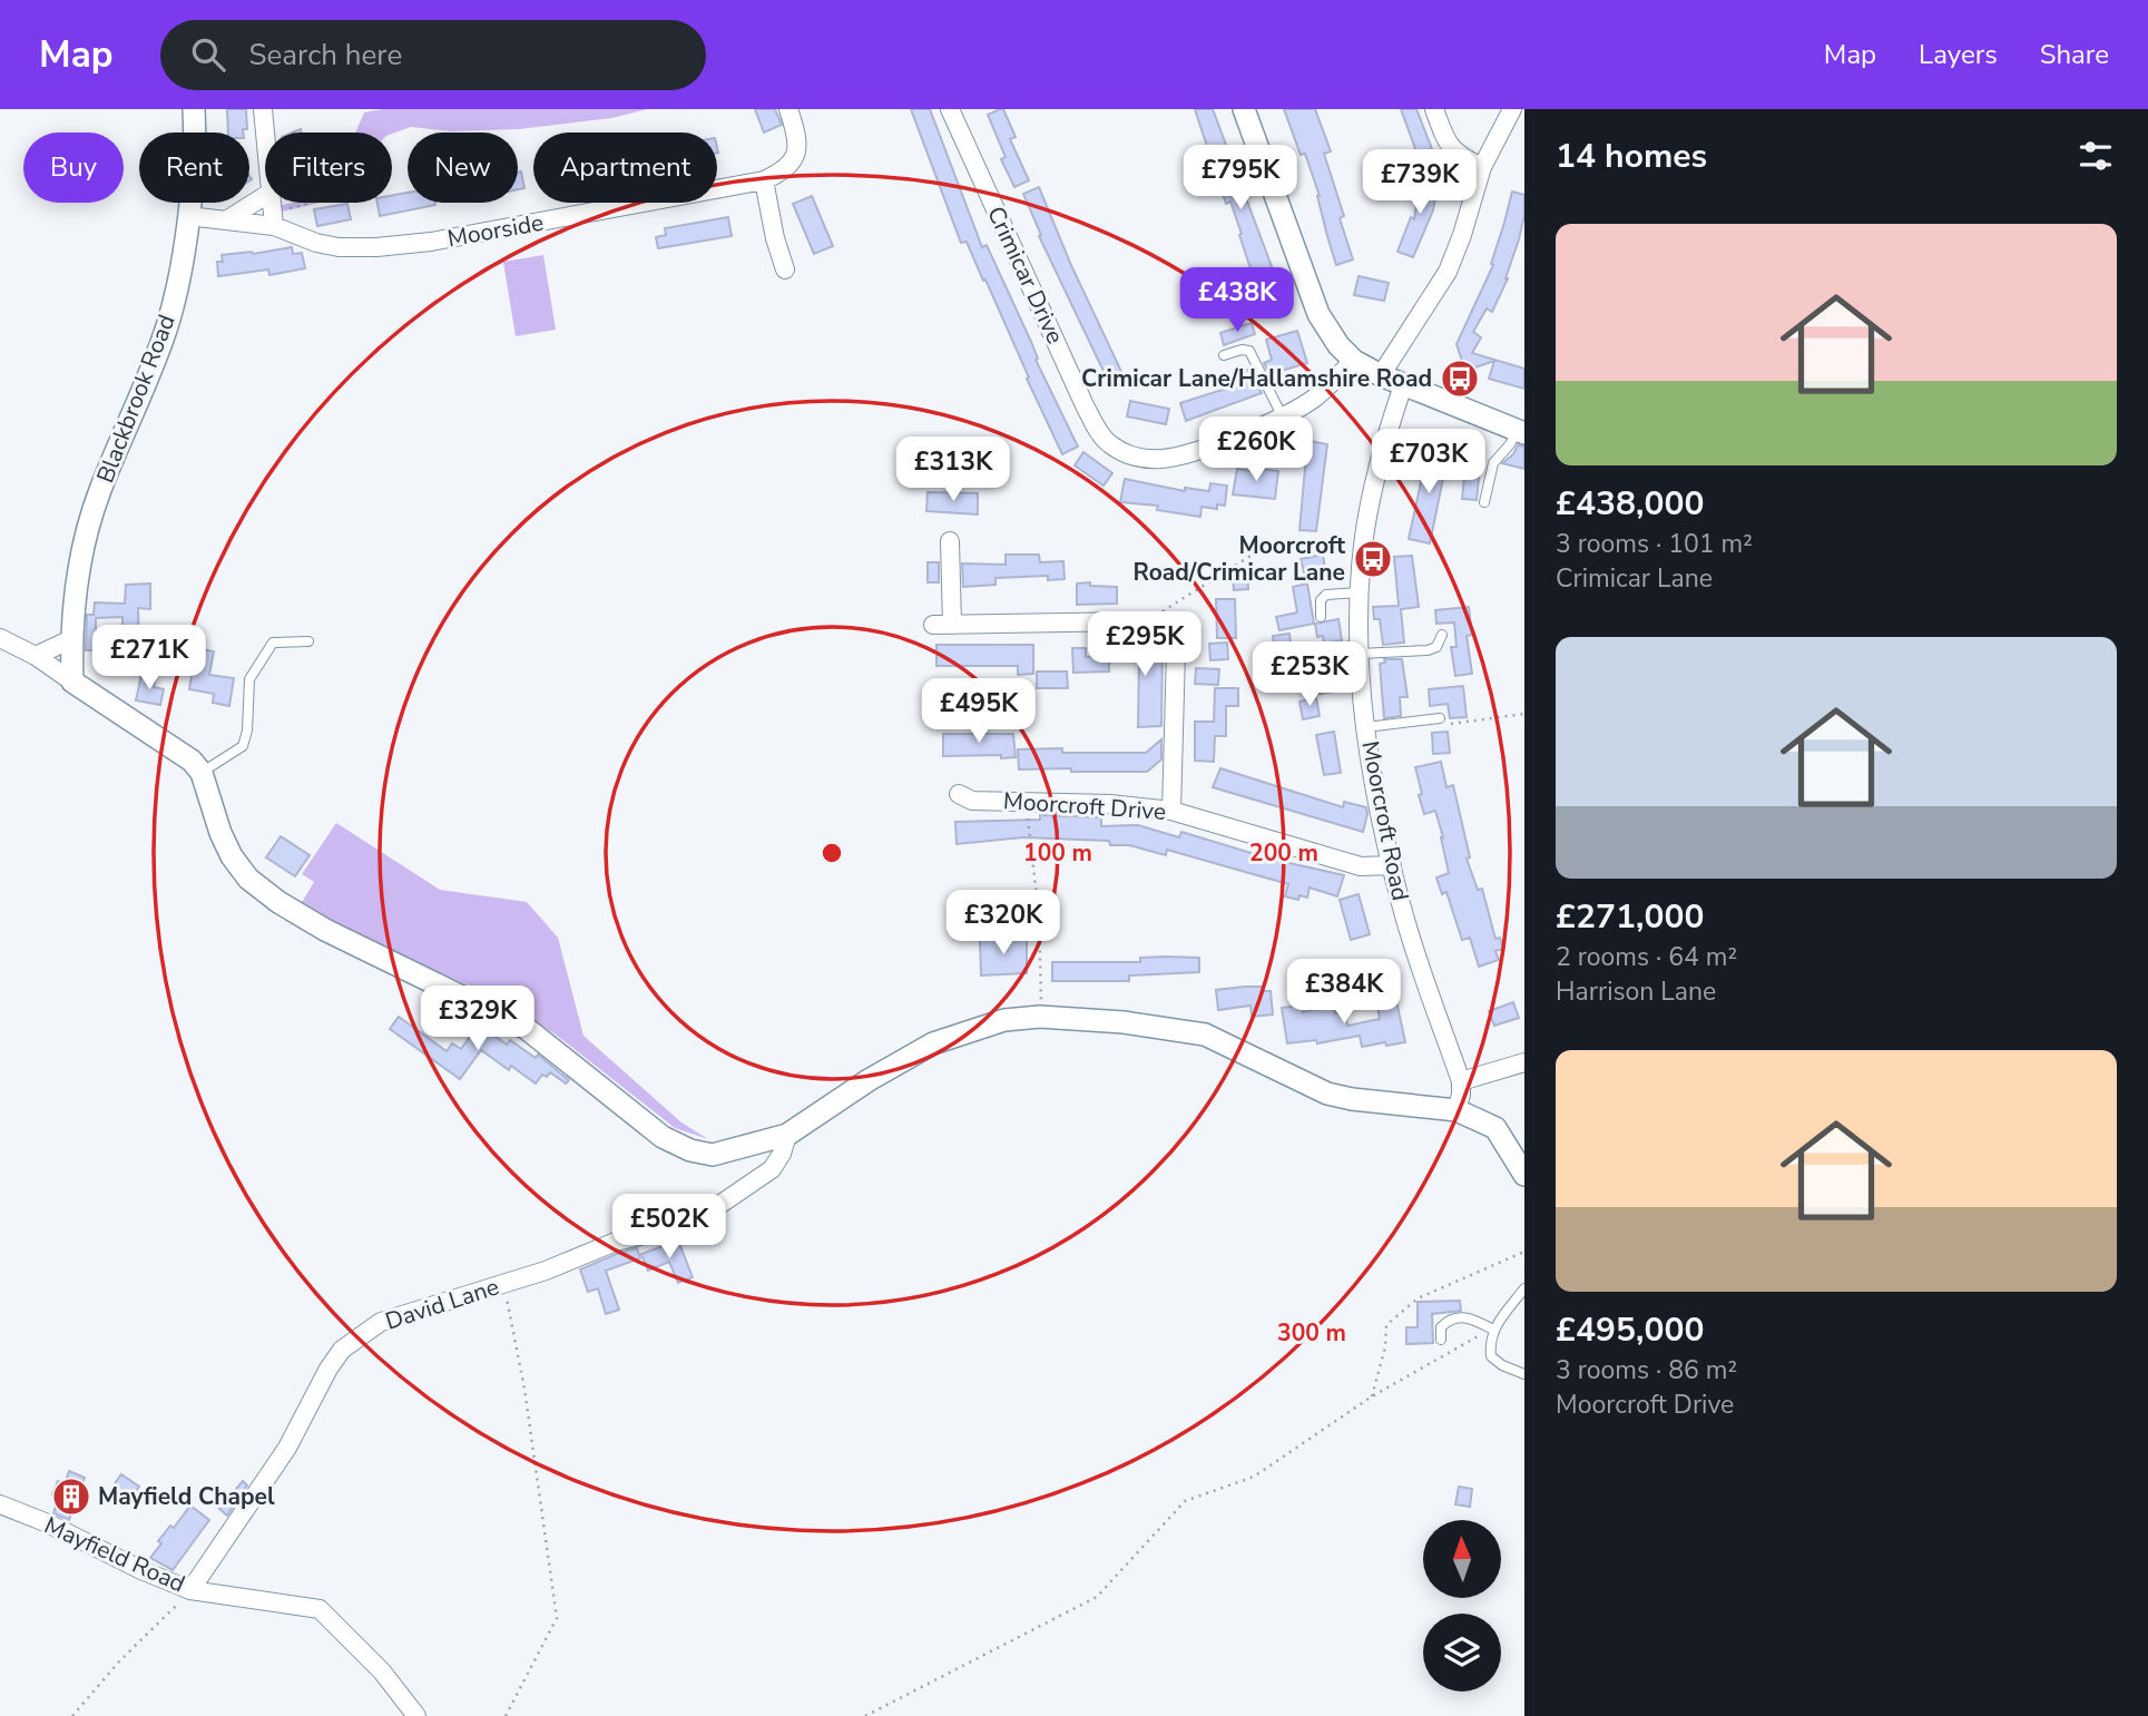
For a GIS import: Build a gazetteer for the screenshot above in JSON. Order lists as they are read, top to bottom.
{
  "streets": {
    "street": [
      "Moorside",
      "Crimicar Drive",
      "Blackbrook Road",
      "Moorcroft Drive",
      "Moorcroft Road",
      "David Lane",
      "Mayfield Road"
    ]
  },
  "crossings": [
    ["Moorside", "Blackbrook Road"],
    ["Moorcroft Drive", "Moorcroft Road"],
    ["David Lane", "Mayfield Road"]
  ],
  "places": {
    "bus stop": ["Crimicar Lane/Hallamshire Road", "Moorcroft Road/Crimicar Lane"],
    "building": ["Mayfield Chapel"]
  },
  "north": "top",
  "page": {
    "header": "Map",
    "search": "Search here",
    "nav": ["Map", "Layers", "Share"],
    "heading": "14 homes",
    "chip": [
      "Buy",
      "Rent",
      "Filters",
      "New",
      "Apartment"
    ],
    "price": [
      "£795K",
      "£739K",
      "£438K",
      "£260K",
      "£703K",
      "£313K",
      "£295K",
      "£271K",
      "£253K",
      "£495K",
      "£320K",
      "£384K",
      "£329K",
      "£502K"
    ],
    "list": [
      {
        "name": "£438,000",
        "note": "3 rooms · 101 m² · Crimicar Lane"
      },
      {
        "name": "£271,000",
        "note": "2 rooms · 64 m² · Harrison Lane"
      },
      {
        "name": "£495,000",
        "note": "3 rooms · 86 m² · Moorcroft Drive"
      }
    ]
  },
  "rings": ["100 m", "200 m", "300 m"]
}
